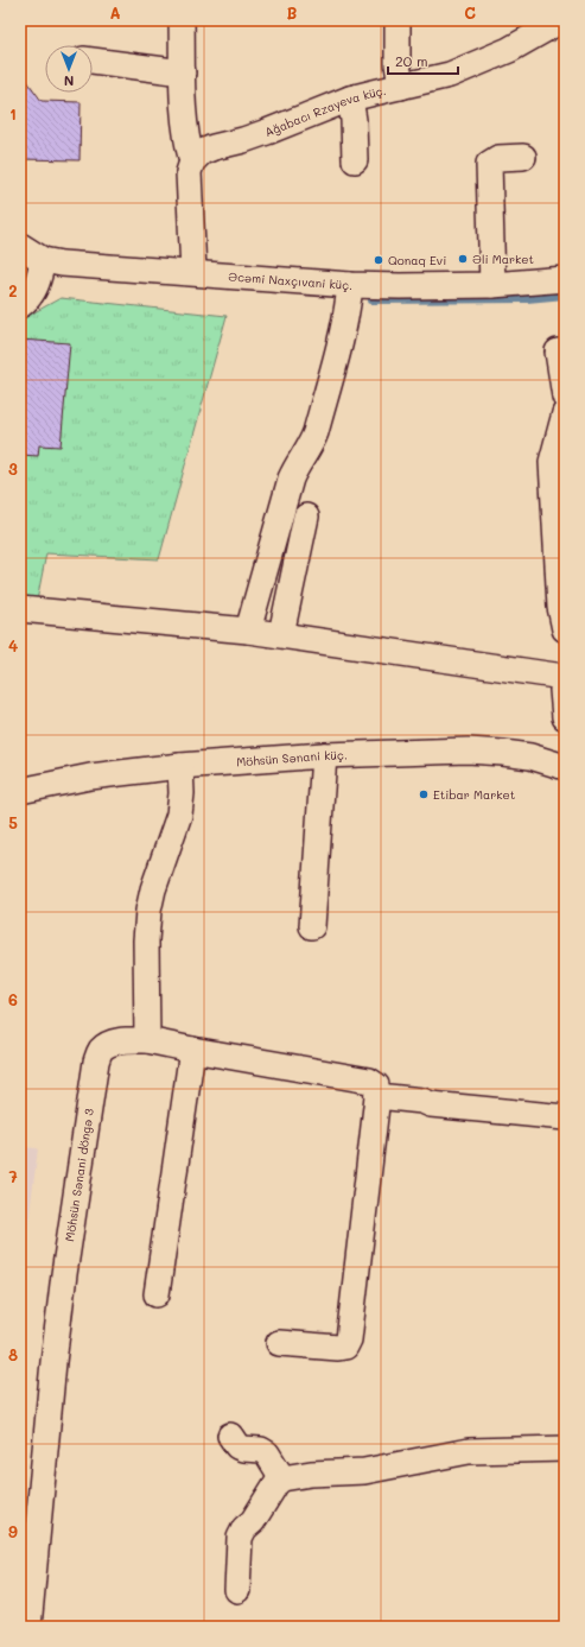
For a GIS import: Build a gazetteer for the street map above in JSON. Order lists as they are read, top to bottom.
{
  "streets": {
    "street": [
      "Ağabacı Rzayeva küç.",
      "Əcəmi Naxçıvani küç.",
      "Möhsün Sənani küç.",
      "Möhsün Sənani döngə 3"
    ]
  },
  "places": ["Əli Market", "Qonaq Evi", "Etibar Market"],
  "scale_bar": "20 m",
  "north": "bottom",
  "grid": {
    "columns": ["A", "B", "C"],
    "rows": [
      "1",
      "2",
      "3",
      "4",
      "5",
      "6",
      "7",
      "8",
      "9"
    ]
  }
}
